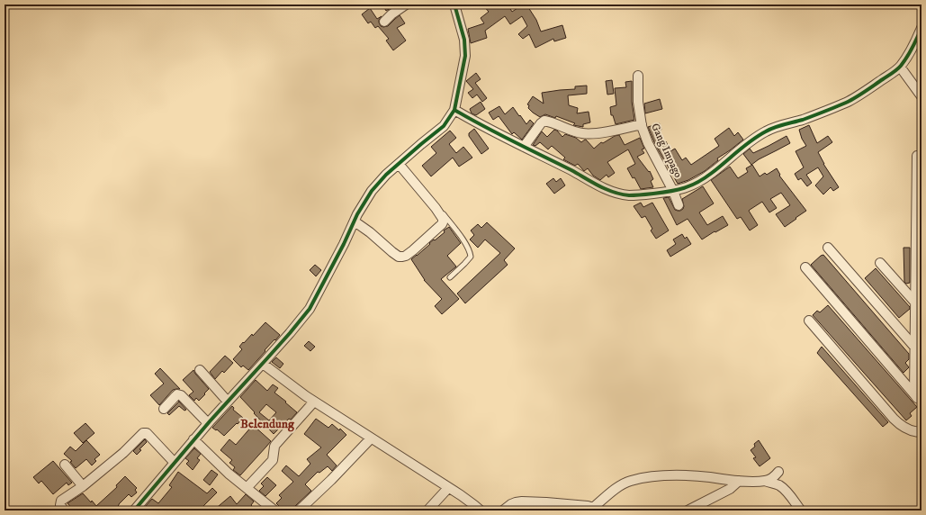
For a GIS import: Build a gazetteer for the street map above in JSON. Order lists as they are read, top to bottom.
{
  "streets": {
    "street": ["Gang Impago"]
  },
  "districts": ["Belendung"]
}
